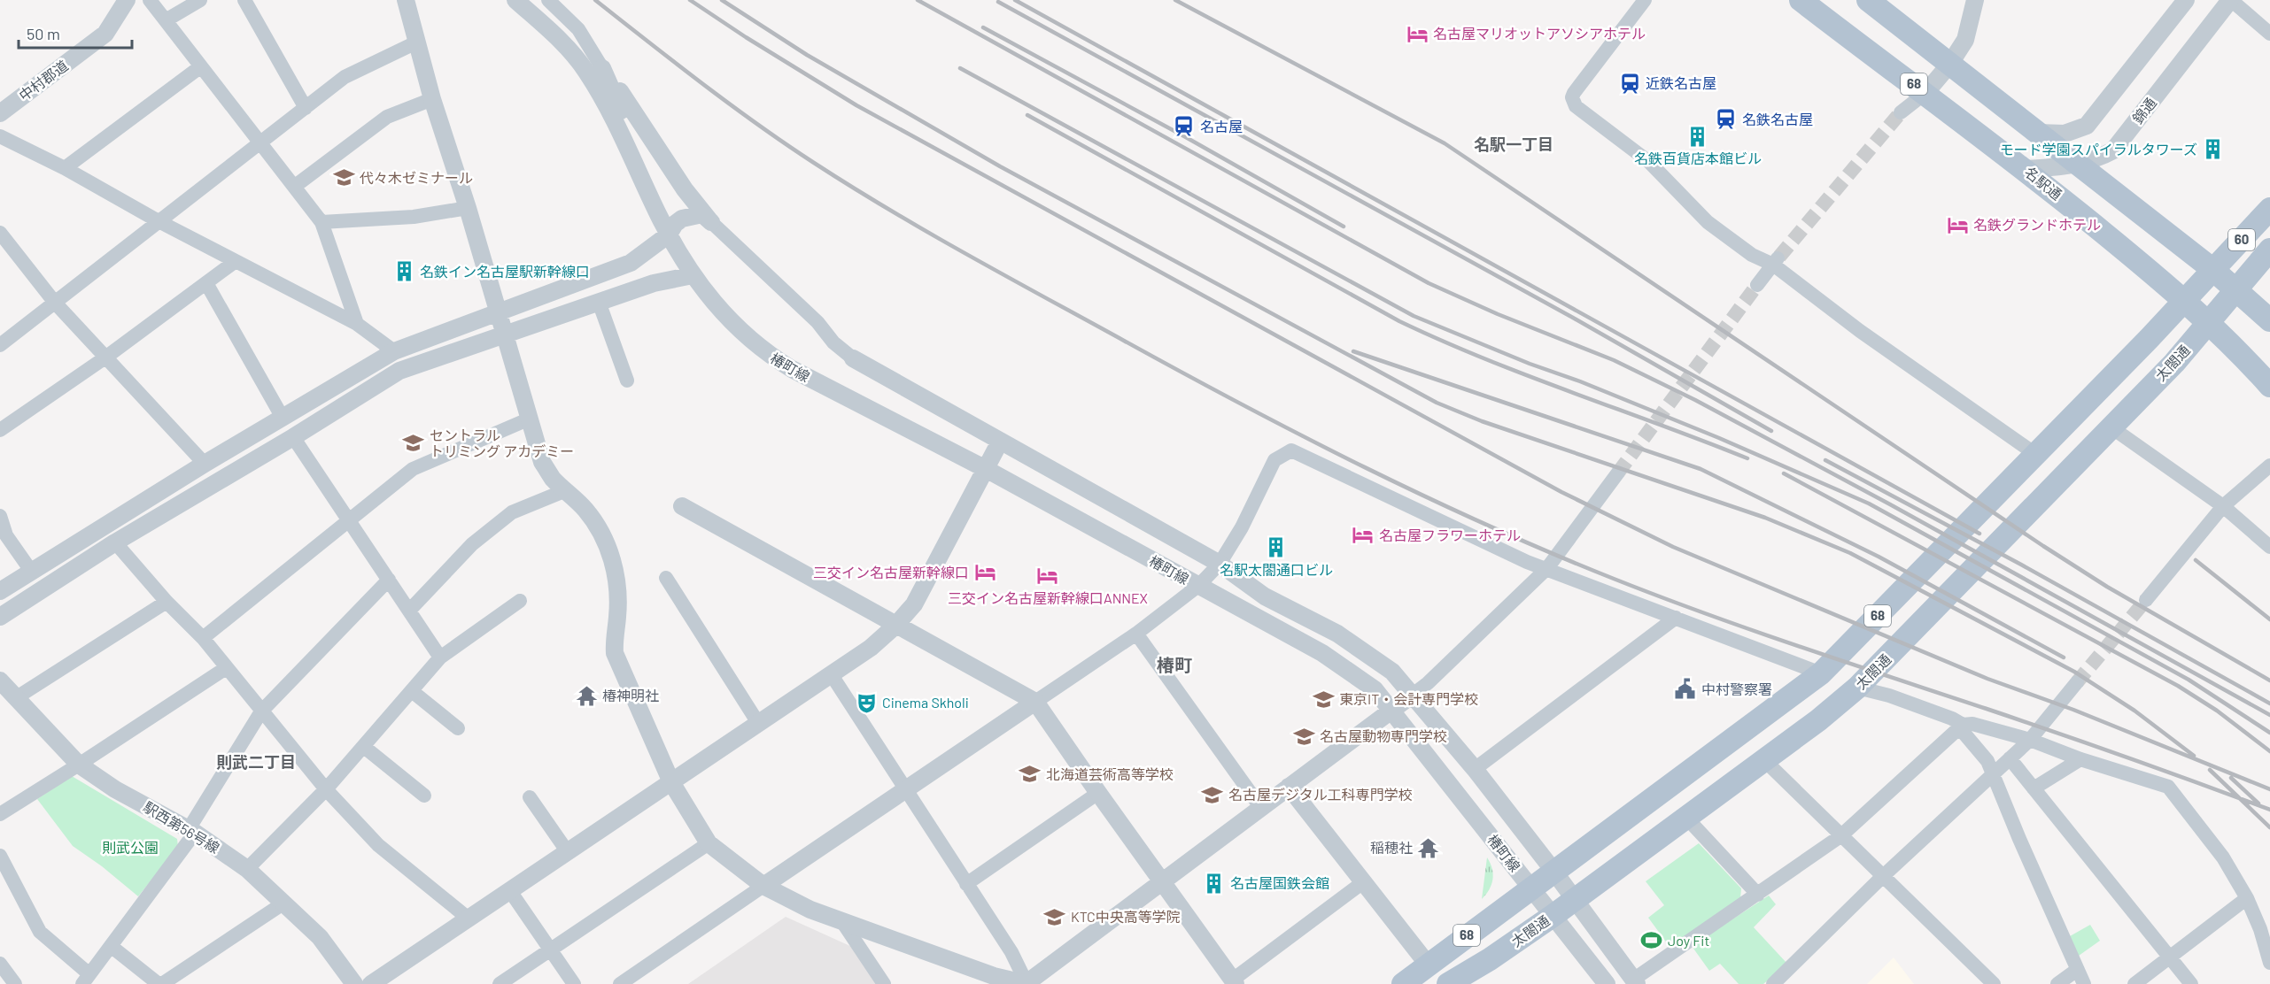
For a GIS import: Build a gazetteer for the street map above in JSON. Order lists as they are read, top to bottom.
{
  "streets": {
    "main road": [
      "68",
      "名駅通",
      "60",
      "太閤通"
    ],
    "street": [
      "中村郡道",
      "錦通",
      "椿町線",
      "駅西第56号線"
    ]
  },
  "crossings": [
    ["68", "錦通"],
    ["68", "名駅通"],
    ["68", "60"],
    ["68", "太閤通"],
    ["68", "椿町線"],
    ["錦通", "名駅通"],
    ["名駅通", "60"],
    ["名駅通", "太閤通"],
    ["60", "太閤通"],
    ["太閤通", "椿町線"]
  ],
  "districts": ["名駅一丁目", "椿町", "則武二丁目"],
  "parks": ["則武公園"],
  "places": {
    "hotel": [
      "名古屋マリオットアソシアホテル",
      "名鉄グランドホテル",
      "名古屋フラワーホテル",
      "三交イン名古屋新幹線口",
      "三交イン名古屋新幹線口ANNEX"
    ],
    "station": ["近鉄名古屋", "名鉄名古屋", "名古屋"],
    "building": [
      "名鉄百貨店本館ビル",
      "モード学園スパイラルタワーズ",
      "名鉄イン名古屋駅新幹線口",
      "名駅太閤通口ビル",
      "名古屋国鉄会館"
    ],
    "school or university": [
      "代々木ゼミナール",
      "セントラル トリミング アカデミー",
      "東京IT・会計専門学校",
      "名古屋動物専門学校",
      "北海道芸術高等学校",
      "名古屋デジタル工科専門学校",
      "KTC中央高等学院"
    ],
    "public building": ["中村警察署"],
    "temple": ["椿神明社", "稲穂社"],
    "theatre": ["Cinema Skholi"],
    "sports": ["Joy Fit"]
  },
  "scale_bar": "50 m"
}
